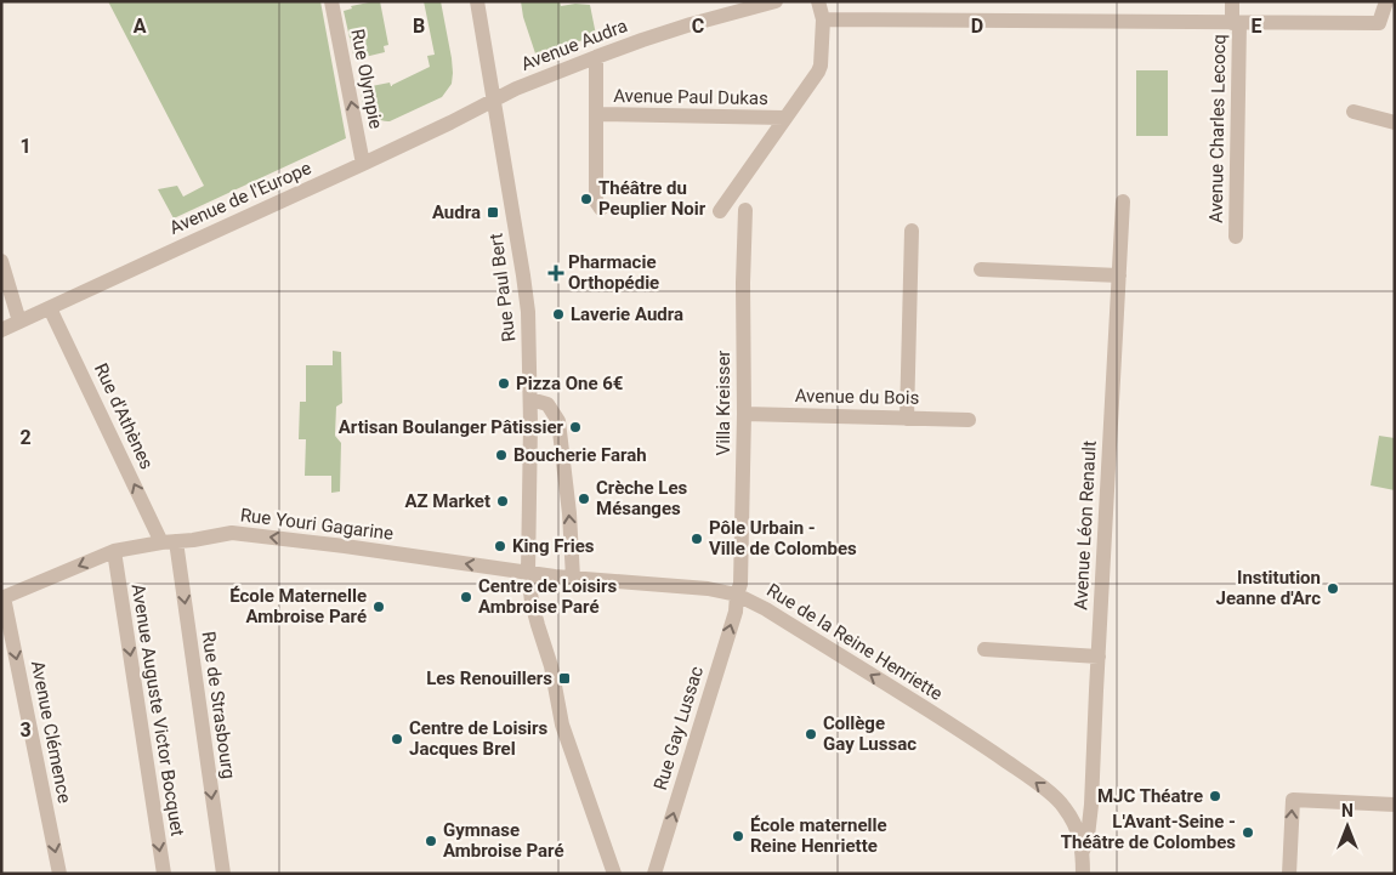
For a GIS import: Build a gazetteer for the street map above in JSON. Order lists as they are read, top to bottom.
{
  "streets": {
    "street": [
      "Avenue Audra",
      "Rue Olympie",
      "Avenue Paul Dukas",
      "Avenue Charles Lecocq",
      "Avenue de l'Europe",
      "Rue Paul Bert",
      "Avenue du Bois",
      "Villa Kreisser",
      "Rue d'Athènes",
      "Rue Youri Gagarine",
      "Avenue Léon Renault",
      "Rue de la Reine Henriette",
      "Rue de Strasbourg",
      "Avenue Auguste Victor Bocquet",
      "Rue Gay Lussac",
      "Avenue Clémence"
    ]
  },
  "crossings": [
    ["Avenue Audra", "Avenue de l'Europe"],
    ["Avenue Audra", "Rue Paul Bert"],
    ["Rue Olympie", "Avenue de l'Europe"],
    ["Avenue de l'Europe", "Rue Paul Bert"],
    ["Avenue de l'Europe", "Rue d'Athènes"],
    ["Rue Paul Bert", "Rue Youri Gagarine"],
    ["Rue Paul Bert", "Rue de la Reine Henriette"],
    ["Avenue du Bois", "Villa Kreisser"],
    ["Villa Kreisser", "Rue de la Reine Henriette"],
    ["Villa Kreisser", "Rue Gay Lussac"],
    ["Rue d'Athènes", "Rue Youri Gagarine"],
    ["Rue d'Athènes", "Rue de Strasbourg"],
    ["Rue Youri Gagarine", "Rue de la Reine Henriette"],
    ["Rue Youri Gagarine", "Rue de Strasbourg"],
    ["Rue Youri Gagarine", "Avenue Auguste Victor Bocquet"],
    ["Rue Youri Gagarine", "Avenue Clémence"],
    ["Avenue Léon Renault", "Rue de la Reine Henriette"],
    ["Rue de la Reine Henriette", "Rue Gay Lussac"]
  ],
  "one_way": [
    "Rue Olympie",
    "Rue d'Athènes",
    "Rue Youri Gagarine",
    "Rue de la Reine Henriette",
    "Rue de Strasbourg",
    "Avenue Auguste Victor Bocquet",
    "Rue Gay Lussac",
    "Avenue Clémence"
  ],
  "places": {
    "other": [
      "Théâtre du Peuplier Noir",
      "Laverie Audra",
      "Pizza One 6€",
      "Artisan Boulanger Pâtissier",
      "Boucherie Farah",
      "Crèche Les Mésanges",
      "AZ Market",
      "Pôle Urbain - Ville de Colombes",
      "King Fries",
      "Institution Jeanne d'Arc",
      "Centre de Loisirs Ambroise Paré",
      "École Maternelle Ambroise Paré",
      "Collège Gay Lussac",
      "Centre de Loisirs Jacques Brel",
      "MJC Théatre",
      "L'Avant-Seine - Théâtre de Colombes",
      "École maternelle Reine Henriette",
      "Gymnase Ambroise Paré"
    ],
    "transit": ["Audra", "Les Renouillers"],
    "health": ["Pharmacie Orthopédie"]
  },
  "north": "top",
  "grid": {
    "columns": [
      "A",
      "B",
      "C",
      "D",
      "E"
    ],
    "rows": ["1", "2", "3"]
  }
}
